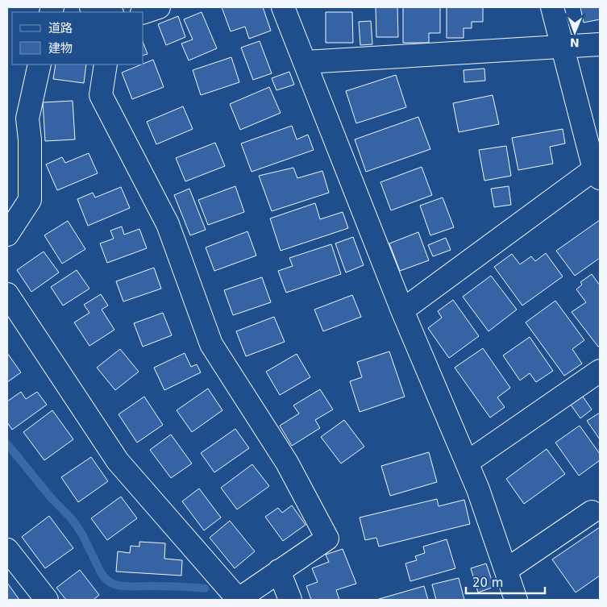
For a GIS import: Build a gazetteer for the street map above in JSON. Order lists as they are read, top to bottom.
{
  "legend": ["道路", "建物"],
  "scale_bar": "20 m",
  "north": "bottom"
}
